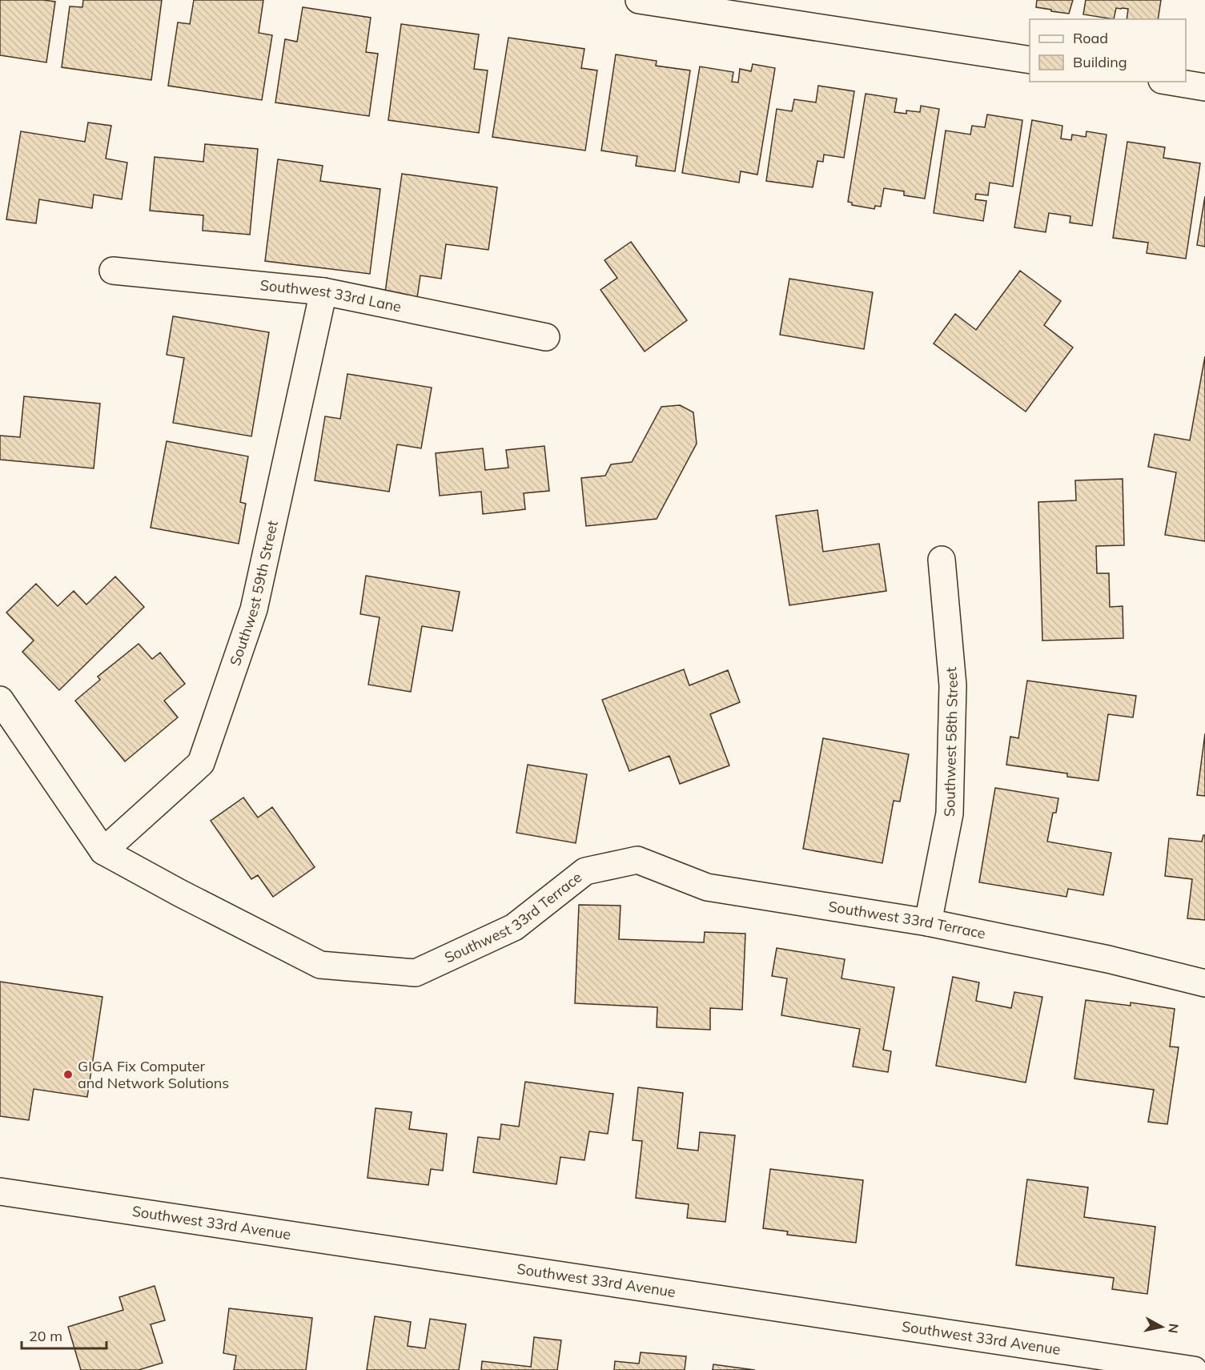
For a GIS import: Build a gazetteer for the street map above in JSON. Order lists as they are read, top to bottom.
{
  "streets": {
    "street": [
      "Southwest 33rd Lane",
      "Southwest 59th Street",
      "Southwest 58th Street",
      "Southwest 33rd Terrace",
      "Southwest 33rd Avenue"
    ]
  },
  "crossings": [
    ["Southwest 33rd Lane", "Southwest 59th Street"],
    ["Southwest 59th Street", "Southwest 33rd Terrace"],
    ["Southwest 58th Street", "Southwest 33rd Terrace"]
  ],
  "places": ["GIGA Fix Computer and Network Solutions"],
  "legend": ["Road", "Building"],
  "scale_bar": "20 m",
  "north": "right"
}
